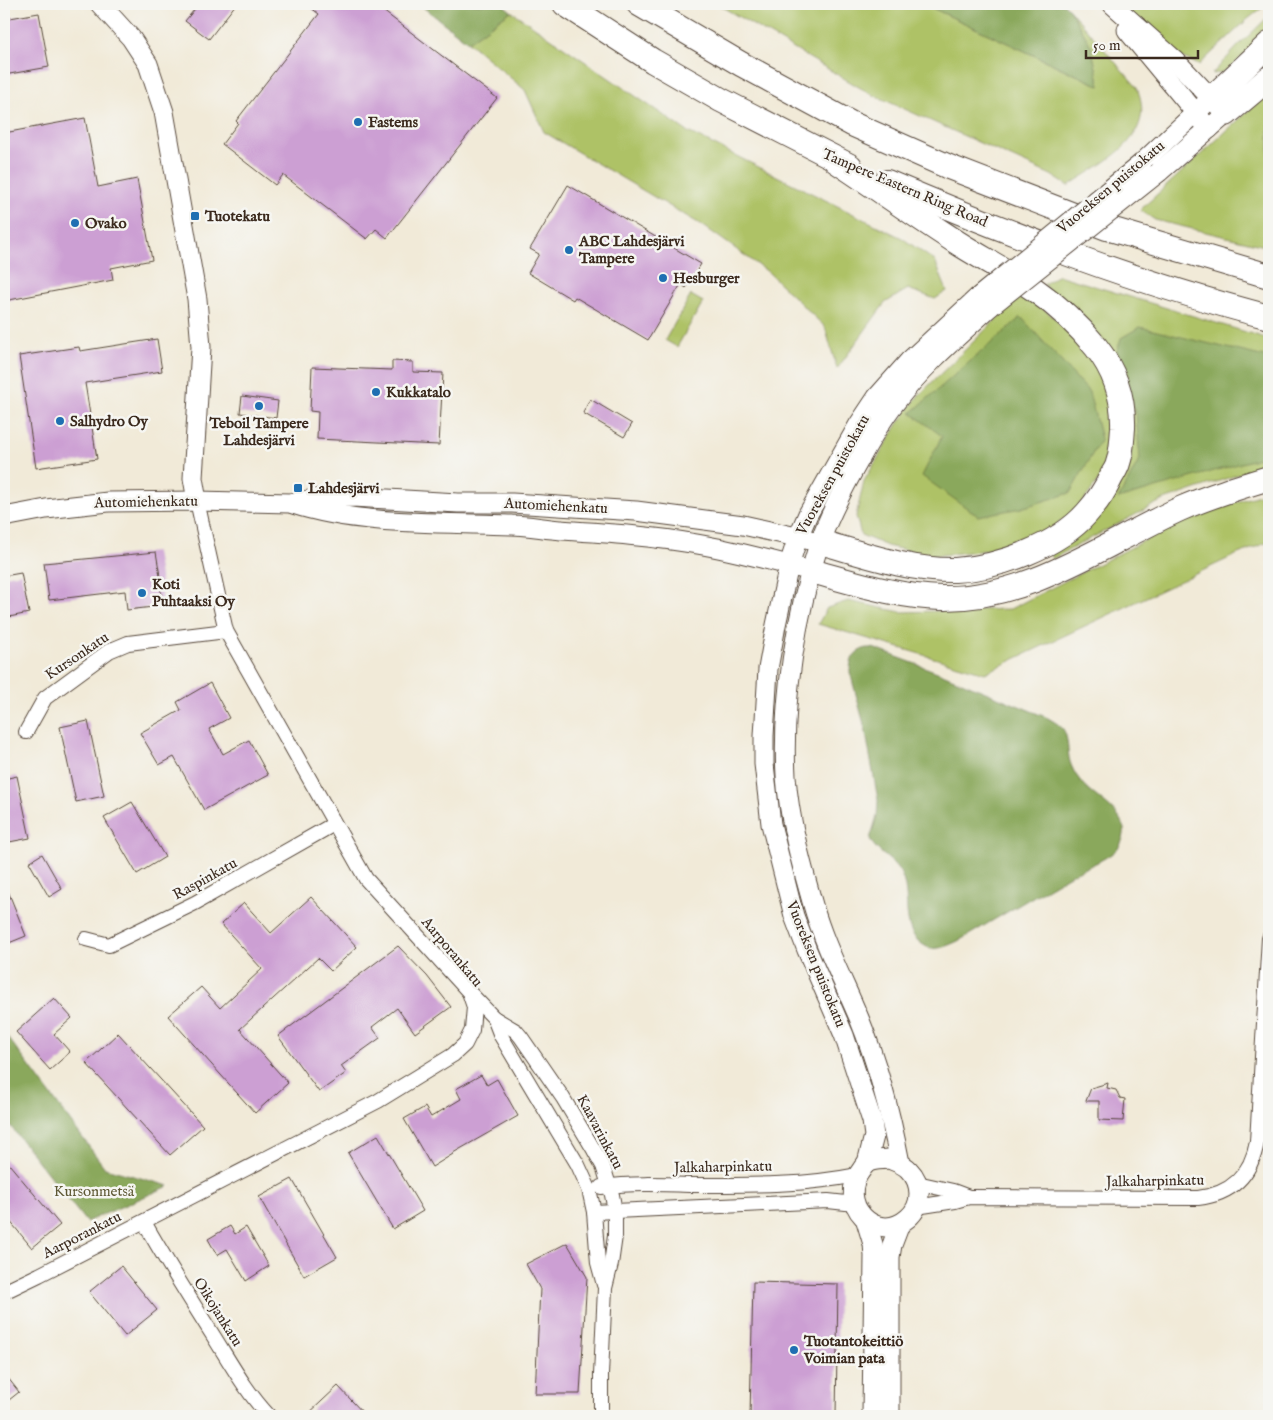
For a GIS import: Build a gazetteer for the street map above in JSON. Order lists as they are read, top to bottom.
{
  "streets": {
    "highway": ["Tampere Eastern Ring Road"],
    "main road": ["Vuoreksen puistokatu", "Automiehenkatu"],
    "street": [
      "Kursonkatu",
      "Raspinkatu",
      "Aarporankatu",
      "Kaavarinkatu",
      "Jalkaharpinkatu",
      "Oikojankatu"
    ]
  },
  "crossings": [
    ["Vuoreksen puistokatu", "Automiehenkatu"],
    ["Vuoreksen puistokatu", "Jalkaharpinkatu"],
    ["Automiehenkatu", "Aarporankatu"],
    ["Kursonkatu", "Aarporankatu"],
    ["Raspinkatu", "Aarporankatu"],
    ["Aarporankatu", "Kaavarinkatu"],
    ["Aarporankatu", "Oikojankatu"],
    ["Kaavarinkatu", "Jalkaharpinkatu"]
  ],
  "parks": ["Kursonmetsä"],
  "places": {
    "other": [
      "Fastems",
      "Ovako",
      "ABC Lahdesjärvi Tampere",
      "Hesburger",
      "Kukkatalo",
      "Teboil Tampere Lahdesjärvi",
      "Salhydro Oy",
      "Koti Puhtaaksi Oy",
      "Tuotantokeittiö Voimian pata"
    ],
    "transit": ["Tuotekatu", "Lahdesjärvi"]
  },
  "scale_bar": "50 m"
}
